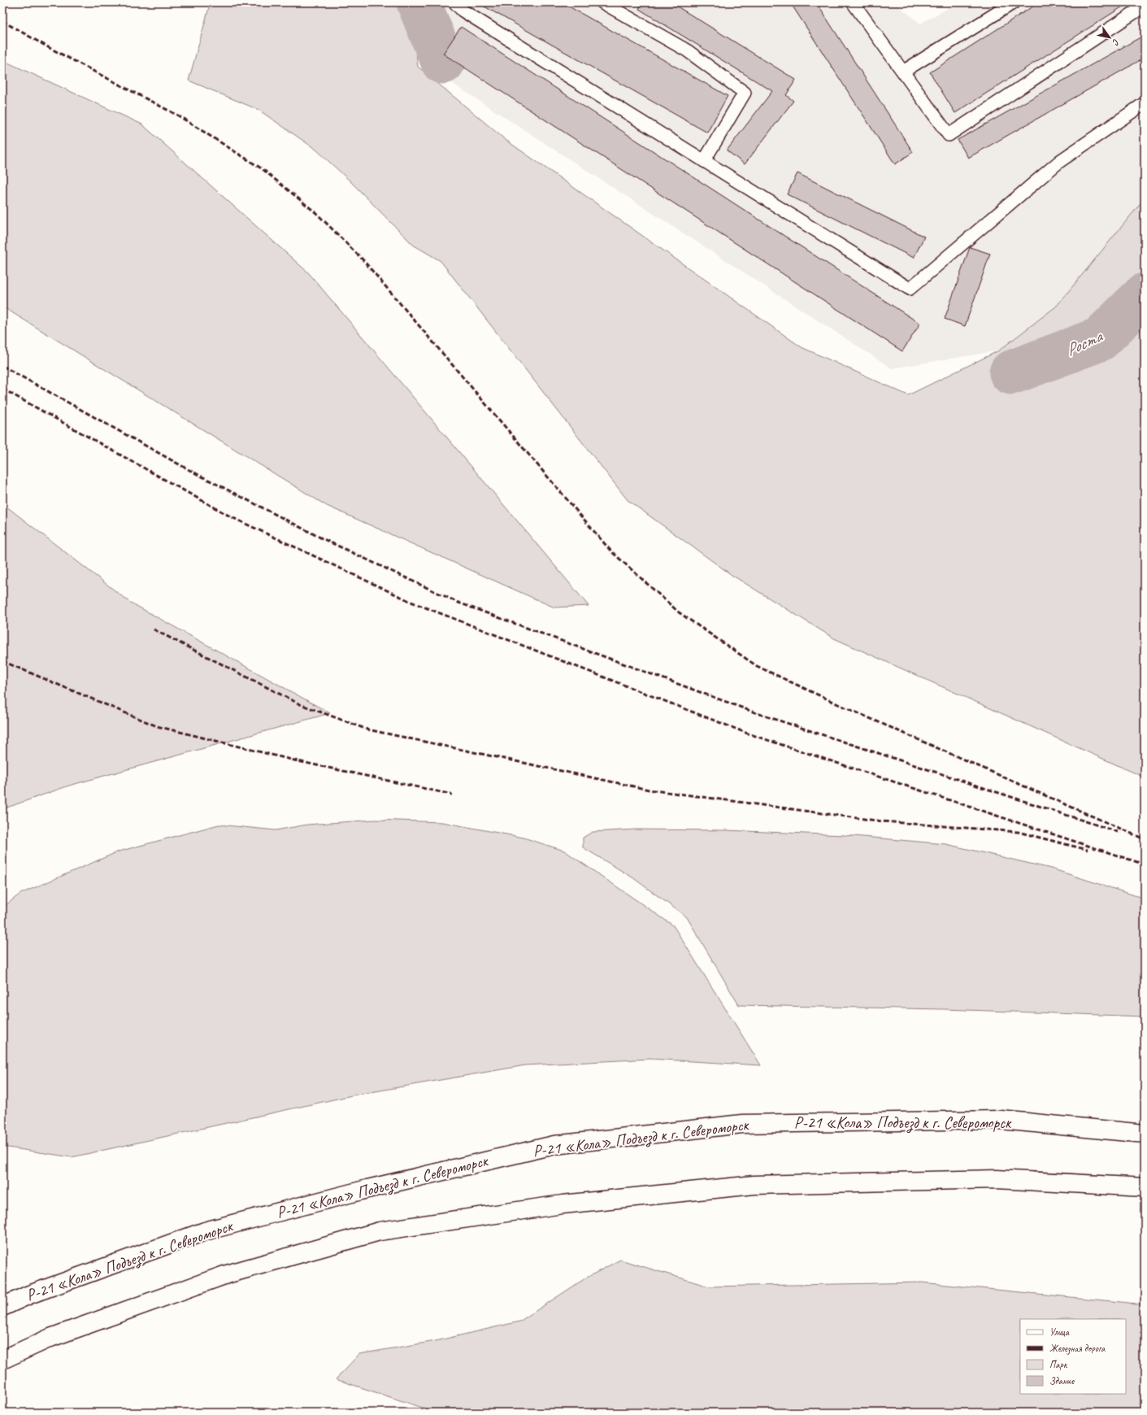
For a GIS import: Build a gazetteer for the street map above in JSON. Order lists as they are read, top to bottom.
{
  "streets": {
    "main road": ["Р-21 «Кола» Подъезд к г. Североморск"]
  },
  "water": ["Роста"],
  "legend": [
    "Улица",
    "Железная дорога",
    "Парк",
    "Здание"
  ],
  "north": "bottom right"
}
